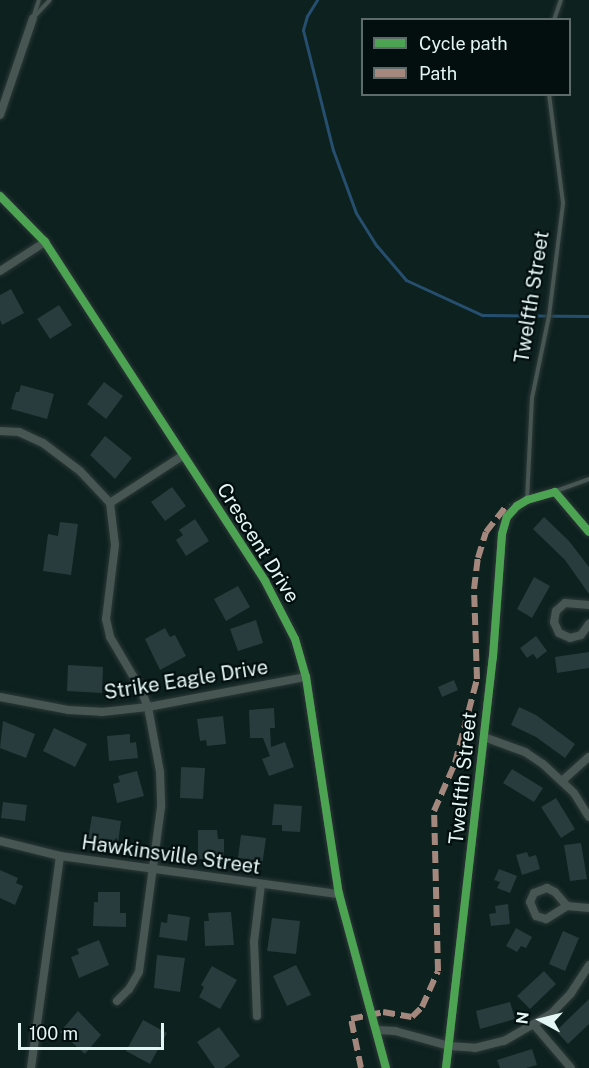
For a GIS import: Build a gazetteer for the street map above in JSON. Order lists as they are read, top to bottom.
{
  "streets": {
    "street": [
      "Twelfth Street",
      "Crescent Drive",
      "Strike Eagle Drive",
      "Hawkinsville Street"
    ]
  },
  "crossings": [
    ["Crescent Drive", "Strike Eagle Drive"],
    ["Crescent Drive", "Hawkinsville Street"]
  ],
  "legend": ["Cycle path", "Path"],
  "scale_bar": "100 m",
  "north": "left"
}
